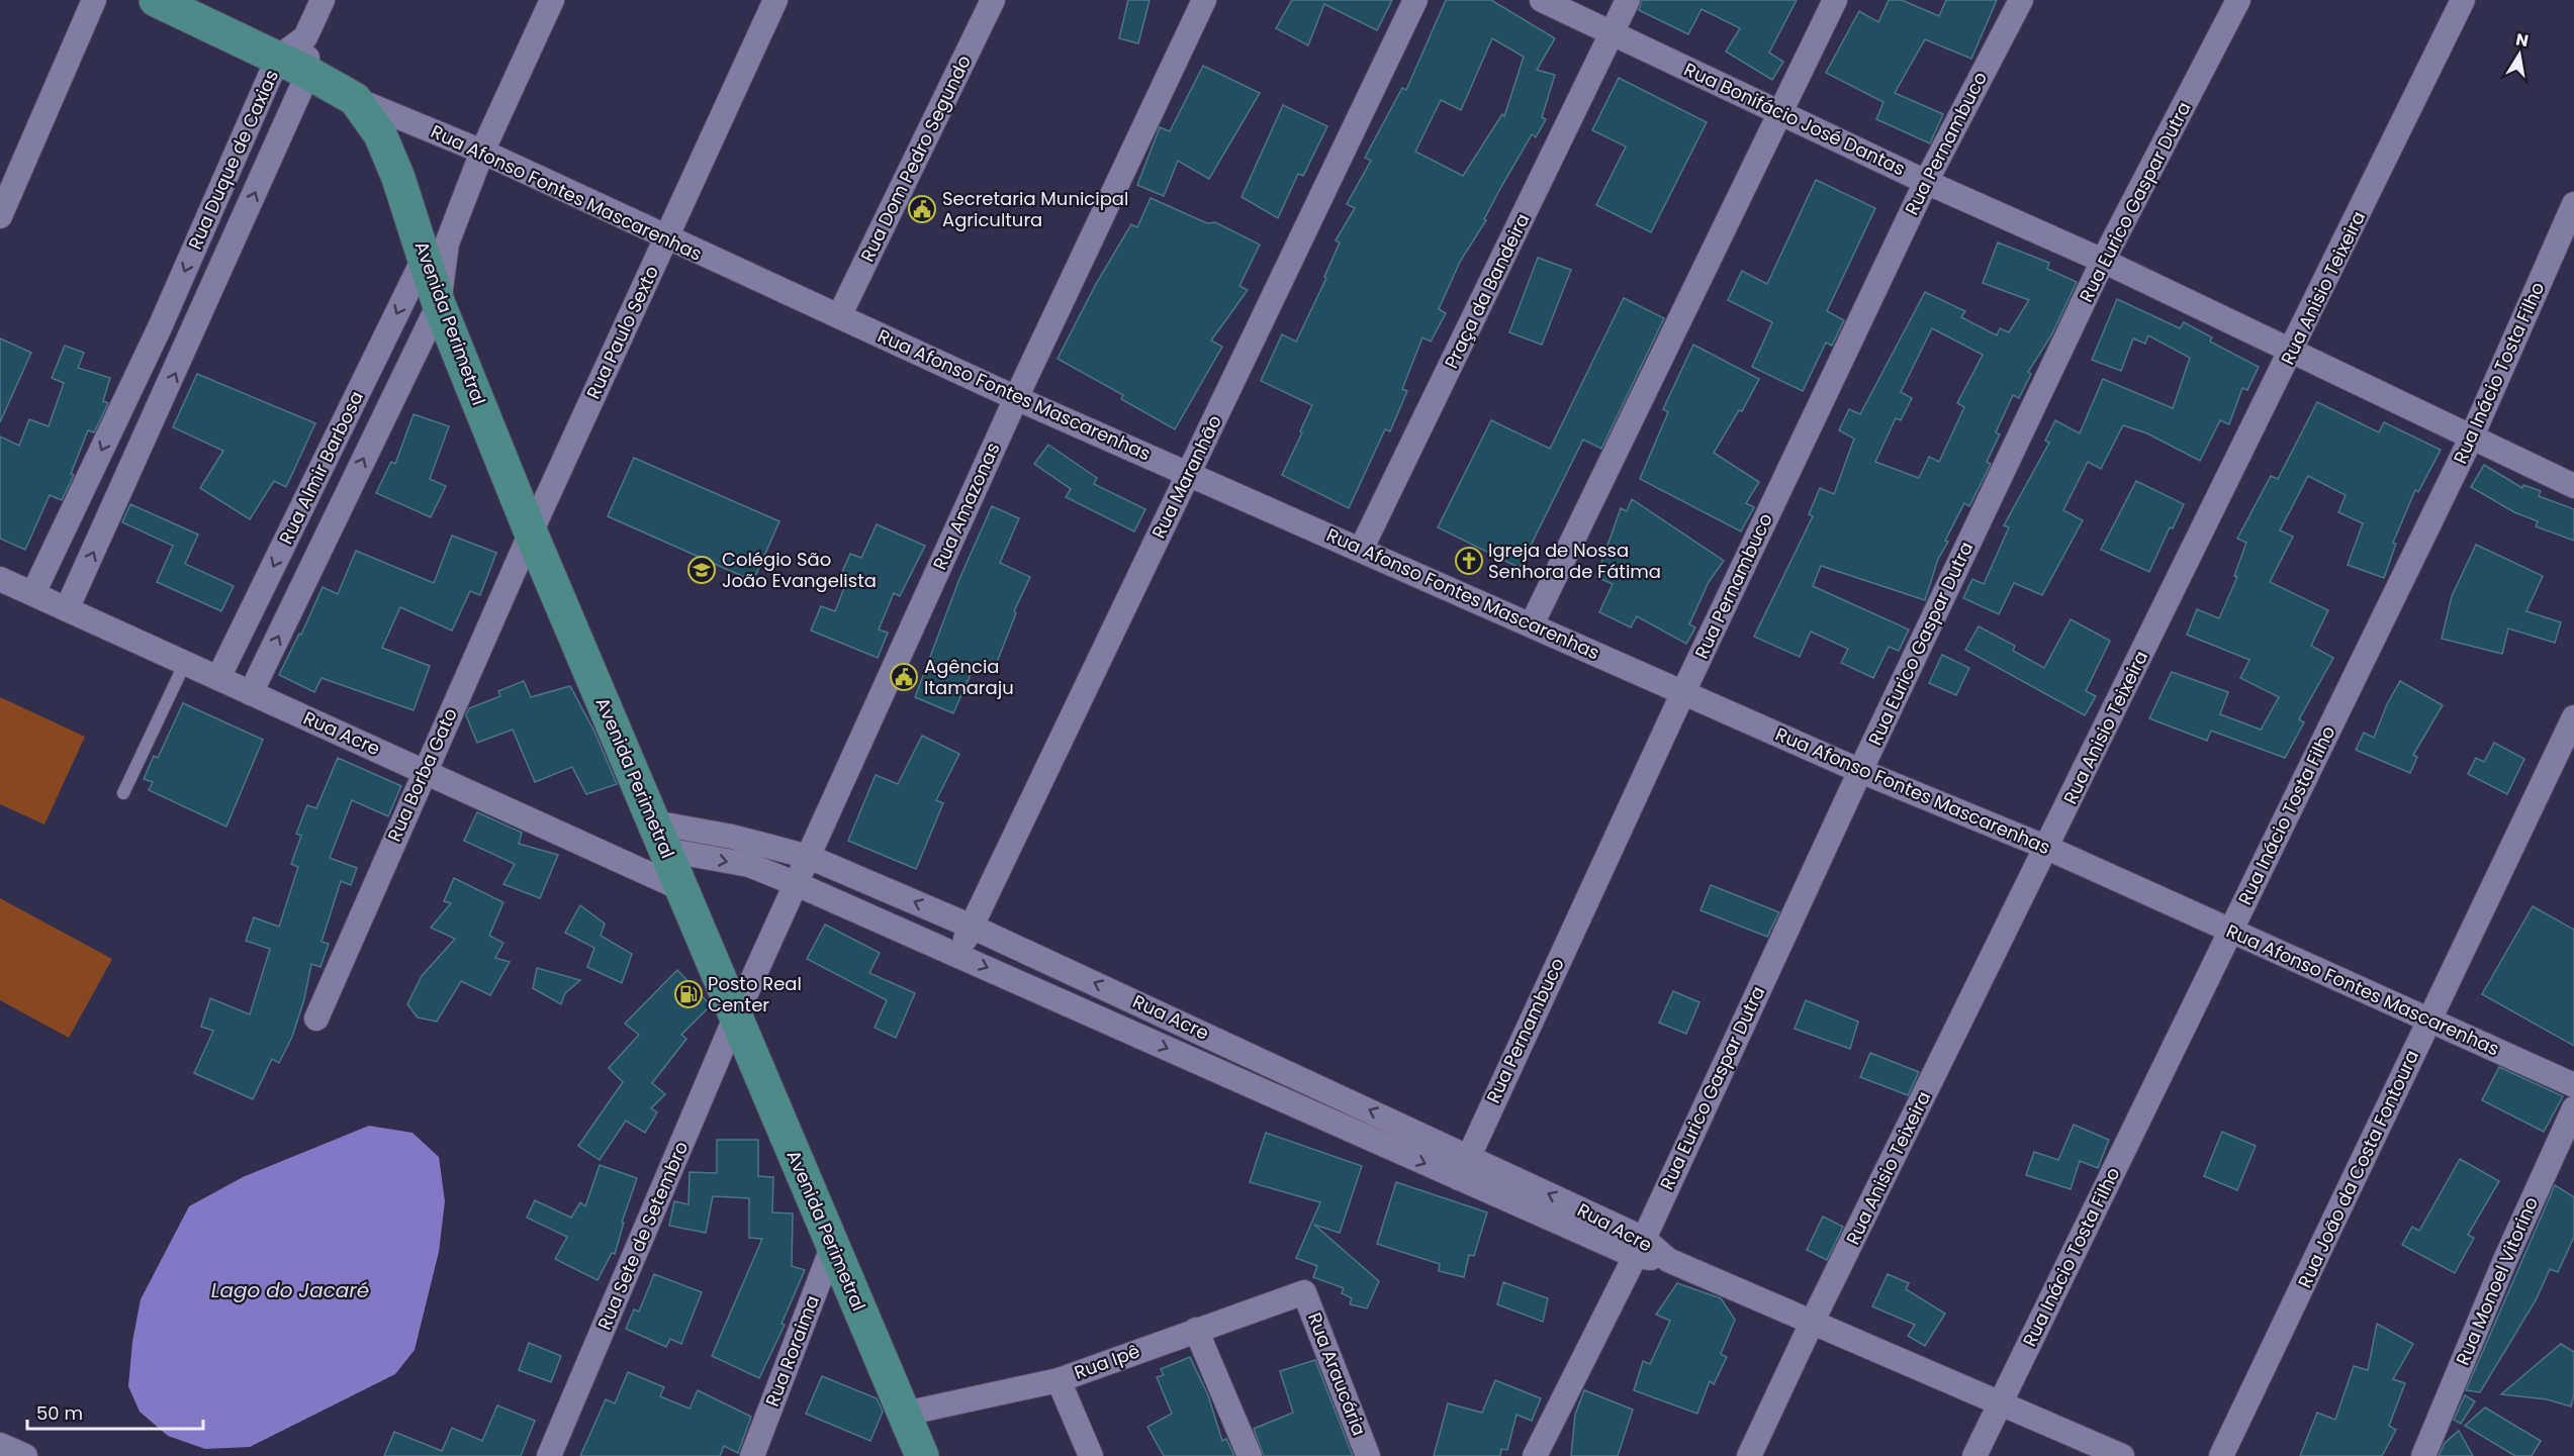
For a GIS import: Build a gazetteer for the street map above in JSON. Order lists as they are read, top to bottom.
{
  "streets": {
    "main road": ["Avenida Perimetral"],
    "street": [
      "Rua Bonifácio José Dantas",
      "Rua Pernambuco",
      "Rua Dom Pedro Segundo",
      "Rua Duque de Caxias",
      "Rua Afonso Fontes Mascarenhas",
      "Rua Eurico Gaspar Dutra",
      "Rua Anisio Teixeira",
      "Praça da Bandeira",
      "Rua Paulo Sexto",
      "Rua Inácio Tosta Filho",
      "Rua Almir Barbosa",
      "Rua Maranhão",
      "Rua Amazonas",
      "Rua Acre",
      "Rua Borba Gato",
      "Rua João da Costa Fontoura",
      "Rua Sete de Setembro",
      "Rua Monoel Vitorino",
      "Rua Roraima",
      "Rua Ipê",
      "Rua Araucária"
    ]
  },
  "crossings": [
    ["Rua Bonifácio José Dantas", "Rua Pernambuco"],
    ["Rua Bonifácio José Dantas", "Rua Eurico Gaspar Dutra"],
    ["Rua Bonifácio José Dantas", "Rua Anisio Teixeira"],
    ["Rua Bonifácio José Dantas", "Praça da Bandeira"],
    ["Rua Bonifácio José Dantas", "Rua Inácio Tosta Filho"],
    ["Rua Pernambuco", "Rua Afonso Fontes Mascarenhas"],
    ["Rua Pernambuco", "Rua Acre"],
    ["Rua Dom Pedro Segundo", "Rua Afonso Fontes Mascarenhas"],
    ["Rua Duque de Caxias", "Rua Acre"],
    ["Rua Afonso Fontes Mascarenhas", "Rua Eurico Gaspar Dutra"],
    ["Rua Afonso Fontes Mascarenhas", "Rua Anisio Teixeira"],
    ["Rua Afonso Fontes Mascarenhas", "Praça da Bandeira"],
    ["Rua Afonso Fontes Mascarenhas", "Avenida Perimetral"],
    ["Rua Afonso Fontes Mascarenhas", "Rua Paulo Sexto"],
    ["Rua Afonso Fontes Mascarenhas", "Rua Inácio Tosta Filho"],
    ["Rua Afonso Fontes Mascarenhas", "Rua Almir Barbosa"],
    ["Rua Afonso Fontes Mascarenhas", "Rua Maranhão"],
    ["Rua Afonso Fontes Mascarenhas", "Rua Amazonas"],
    ["Rua Afonso Fontes Mascarenhas", "Rua João da Costa Fontoura"],
    ["Rua Eurico Gaspar Dutra", "Rua Acre"],
    ["Rua Anisio Teixeira", "Rua Acre"],
    ["Avenida Perimetral", "Rua Paulo Sexto"],
    ["Avenida Perimetral", "Rua Almir Barbosa"],
    ["Avenida Perimetral", "Rua Amazonas"],
    ["Avenida Perimetral", "Rua Acre"],
    ["Avenida Perimetral", "Rua Borba Gato"],
    ["Avenida Perimetral", "Rua Sete de Setembro"],
    ["Avenida Perimetral", "Rua Roraima"],
    ["Avenida Perimetral", "Rua Ipê"],
    ["Rua Paulo Sexto", "Rua Borba Gato"],
    ["Rua Inácio Tosta Filho", "Rua Acre"],
    ["Rua Almir Barbosa", "Rua Acre"],
    ["Rua Maranhão", "Rua Acre"],
    ["Rua Amazonas", "Rua Acre"],
    ["Rua Amazonas", "Rua Sete de Setembro"],
    ["Rua Acre", "Rua Borba Gato"],
    ["Rua Ipê", "Rua Araucária"]
  ],
  "water": ["Lago do Jacaré"],
  "places": {
    "public building": ["Secretaria Municipal Agricultura", "Agência Itamaraju"],
    "church": ["Igreja de Nossa Senhora de Fátima"],
    "school or university": ["Colégio São João Evangelista"],
    "fuel station": ["Posto Real Center"]
  },
  "scale_bar": "50 m",
  "north": "top"
}
